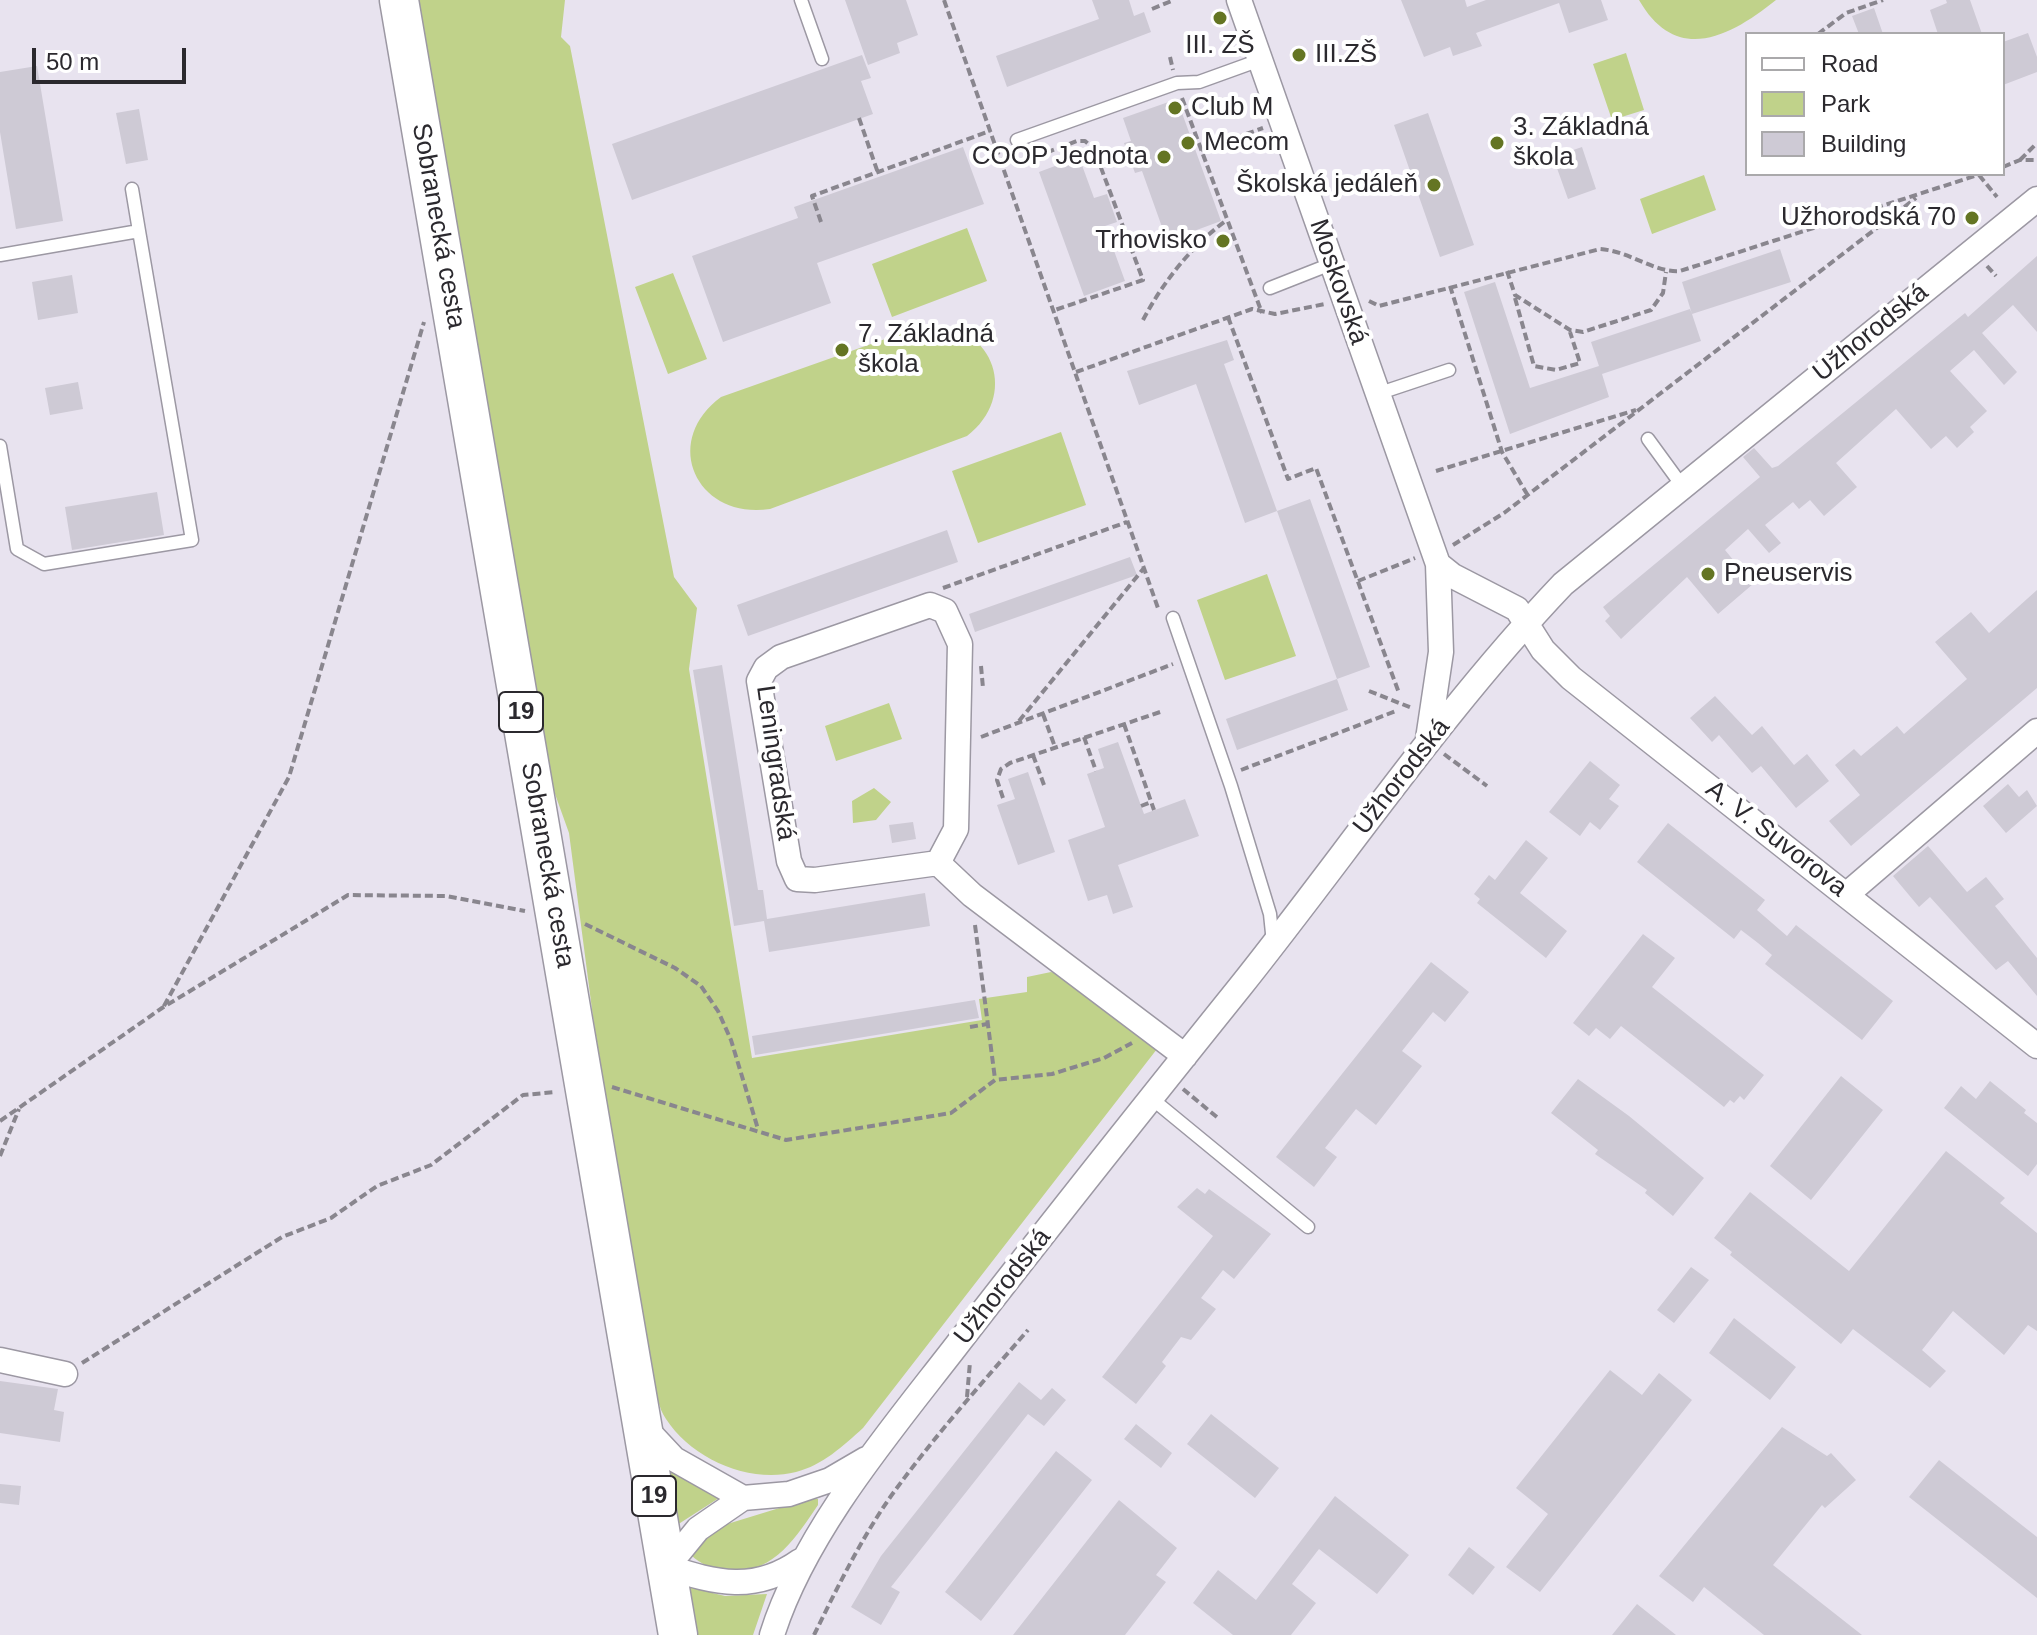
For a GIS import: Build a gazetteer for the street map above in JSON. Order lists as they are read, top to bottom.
{
  "streets": {
    "main road": ["Sobranecká cesta", "19"],
    "street": [
      "Moskovská",
      "Užhorodská",
      "Leningradská",
      "A. V. Suvorova"
    ]
  },
  "crossings": [
    ["Sobranecká cesta", "Užhorodská"],
    ["Moskovská", "Užhorodská"],
    ["Užhorodská", "A. V. Suvorova"]
  ],
  "places": [
    "III. ZŠ",
    "III.ZŠ",
    "Club M",
    "Mecom",
    "3. Základná škola",
    "COOP Jednota",
    "Školská jedáleň",
    "Užhorodská 70",
    "Trhovisko",
    "7. Základná škola",
    "Pneuservis"
  ],
  "legend": ["Road", "Park", "Building"],
  "scale_bar": "50 m"
}
